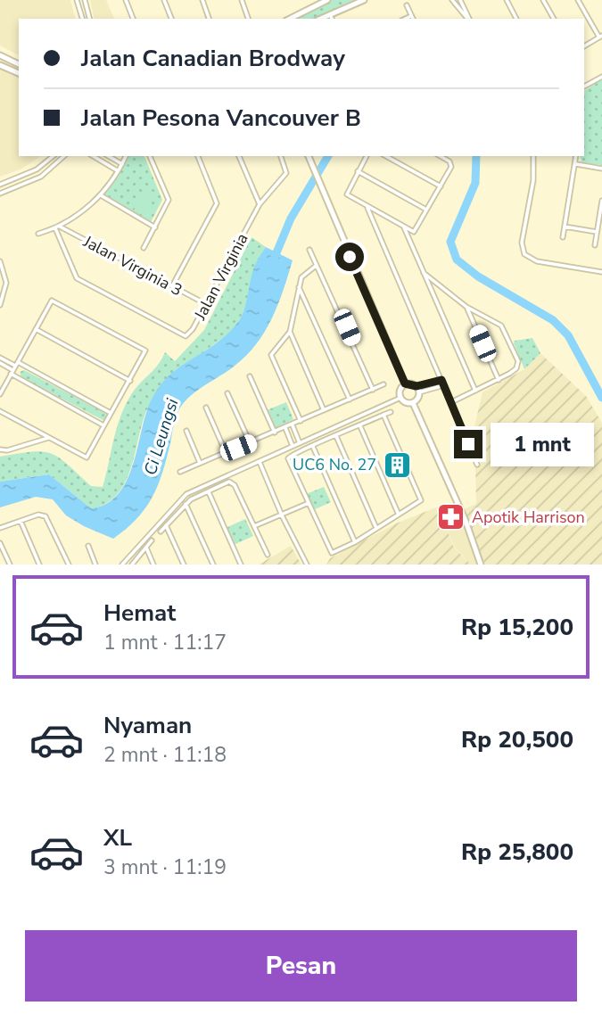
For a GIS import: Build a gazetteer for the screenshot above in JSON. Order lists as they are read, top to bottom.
{
  "streets": {
    "street": ["Jalan Virginia 3", "Jalan Virginia"]
  },
  "crossings": [
    ["Jalan Virginia 3", "Jalan Virginia"]
  ],
  "water": ["Ci Leungsi"],
  "places": {
    "building": ["UC6 No. 27"],
    "pharmacy": ["Apotik Harrison"]
  },
  "page": {
    "banner": ["Jalan Canadian Brodway", "Jalan Pesona Vancouver B"],
    "bubble": "1 mnt",
    "list": [
      {
        "name": "Hemat",
        "note": "1 mnt · 11:17",
        "value": "Rp 15,200"
      },
      {
        "name": "Nyaman",
        "note": "2 mnt · 11:18",
        "value": "Rp 20,500"
      },
      {
        "name": "XL",
        "note": "3 mnt · 11:19",
        "value": "Rp 25,800"
      }
    ],
    "buttons": "Pesan"
  }
}
